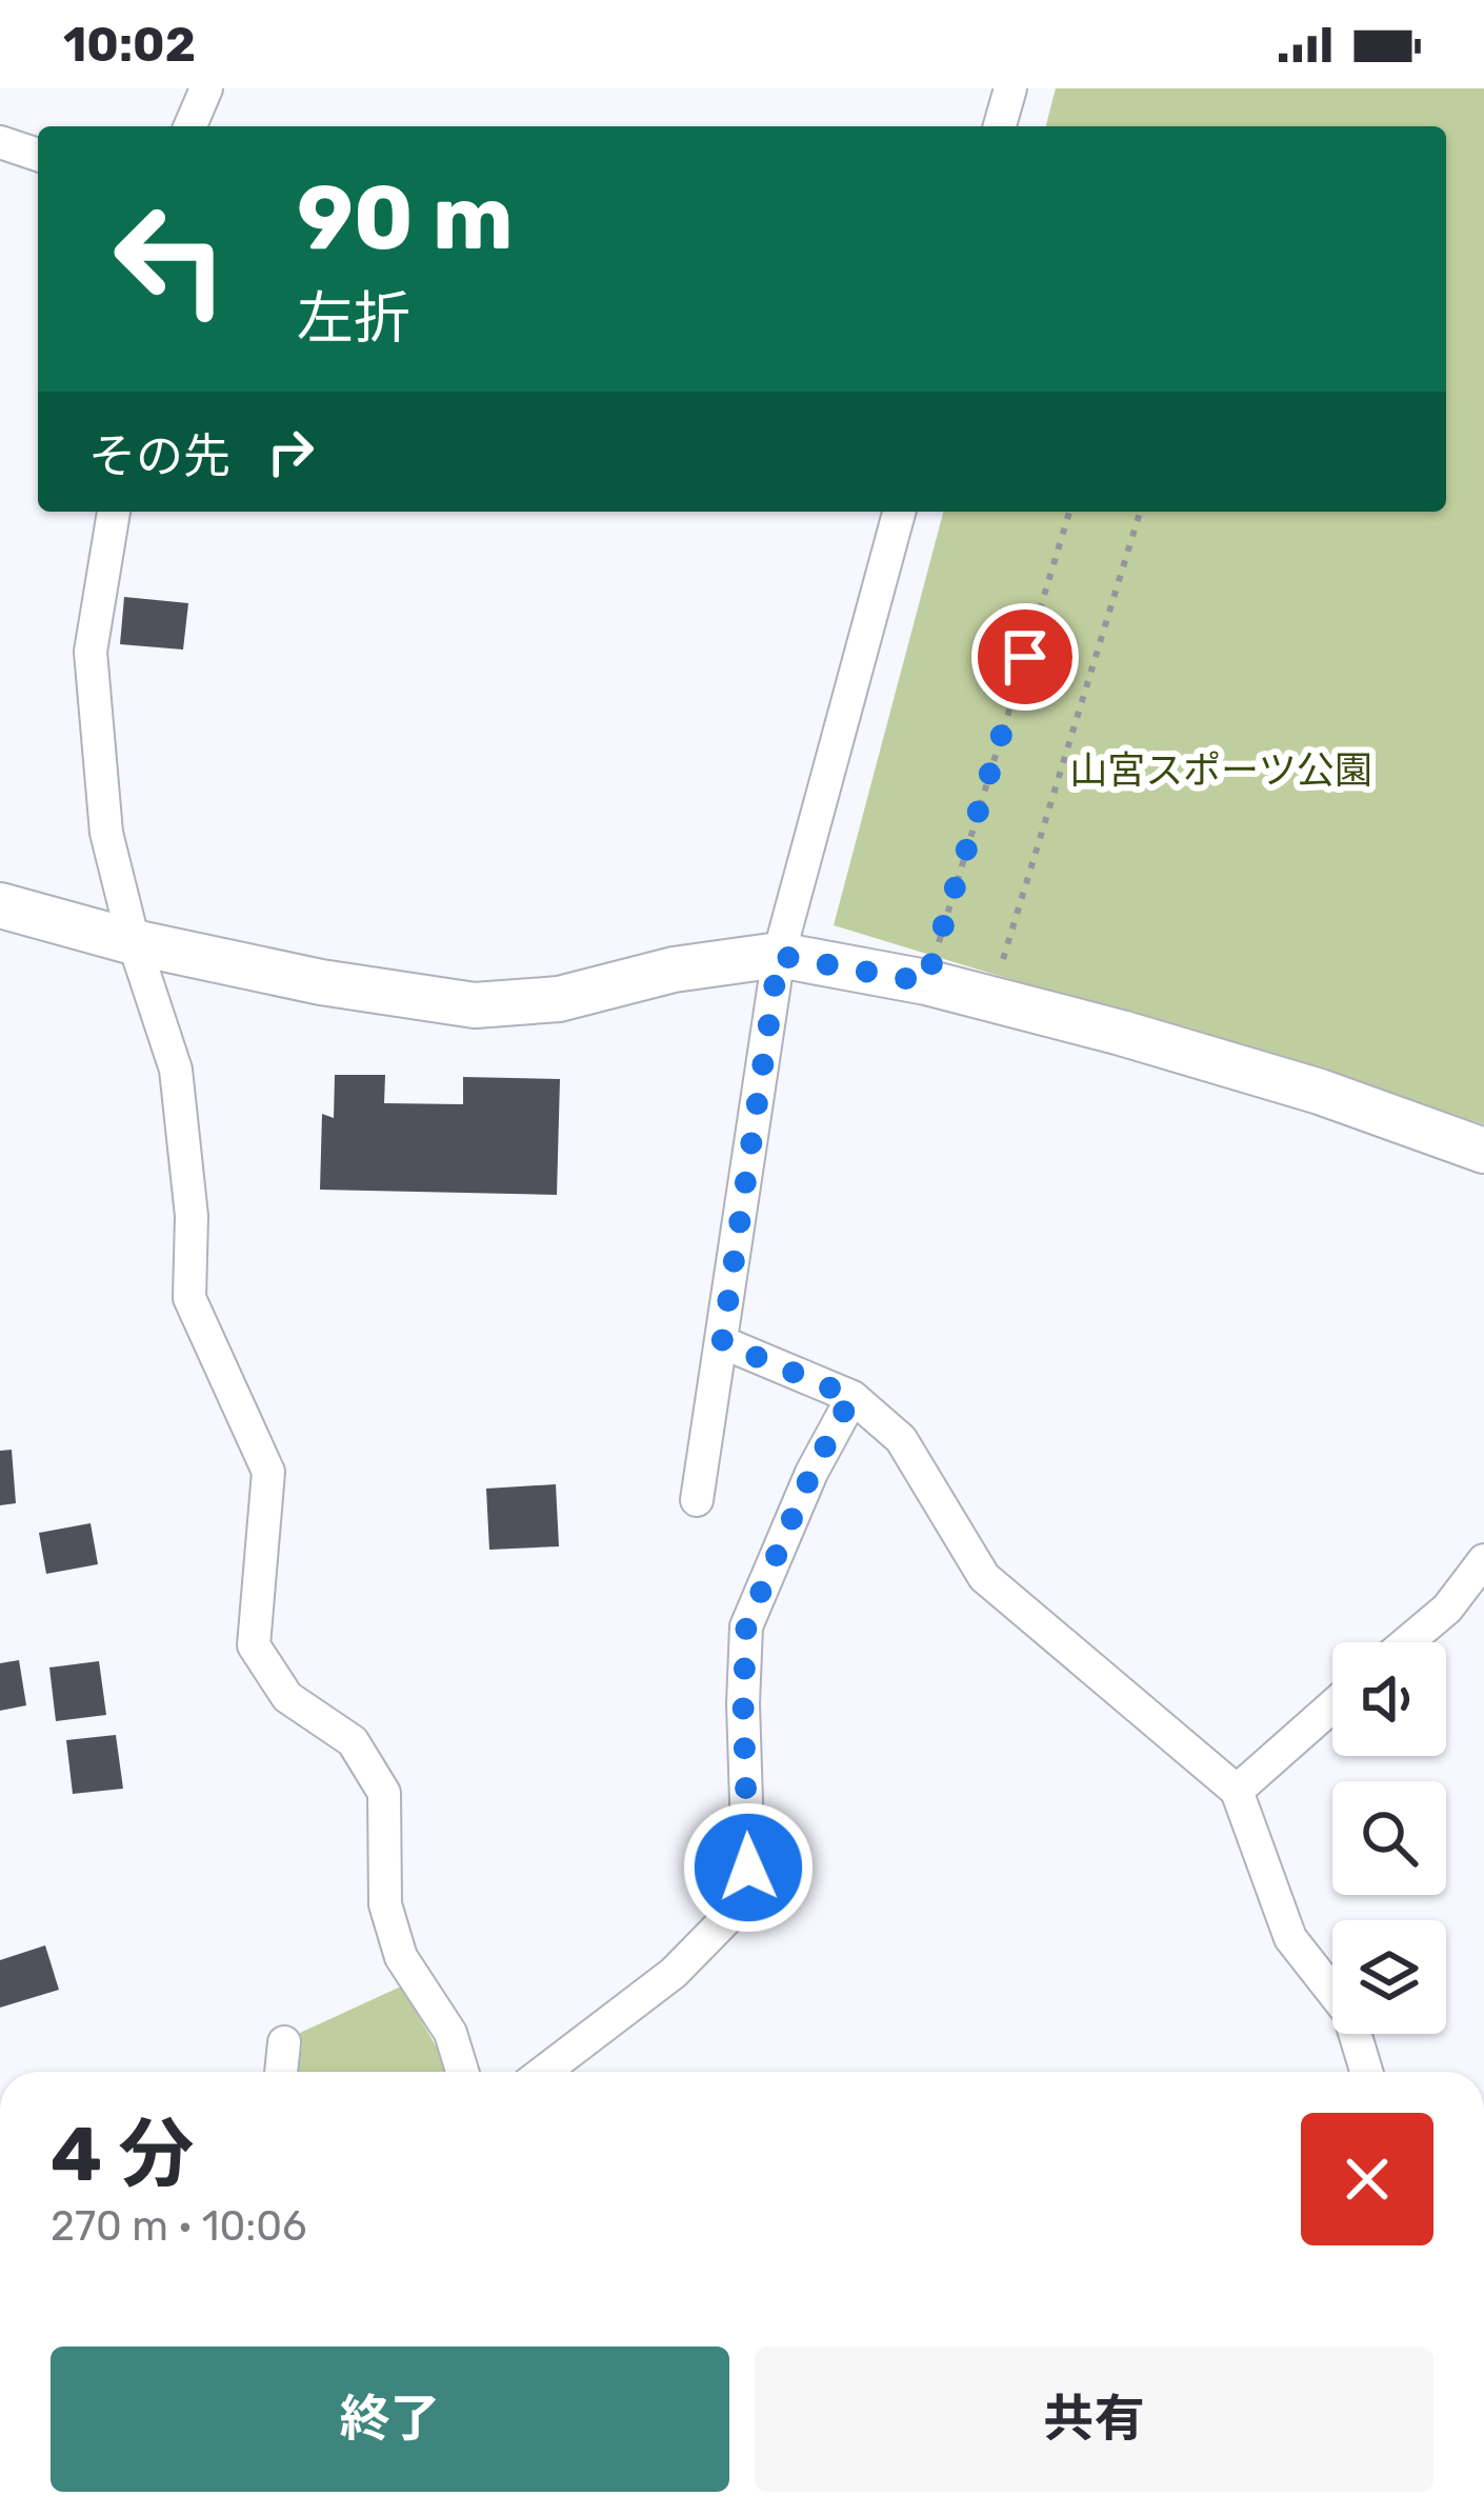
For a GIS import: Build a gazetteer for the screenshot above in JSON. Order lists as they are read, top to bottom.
{
  "parks": ["山宮スポーツ公園"],
  "page": {
    "status": "10:02",
    "turn": ["90 m", "左折"],
    "then": "その先",
    "heading": ["4 分", "270 m · 10:06"],
    "buttons": ["終了", "共有"]
  }
}
